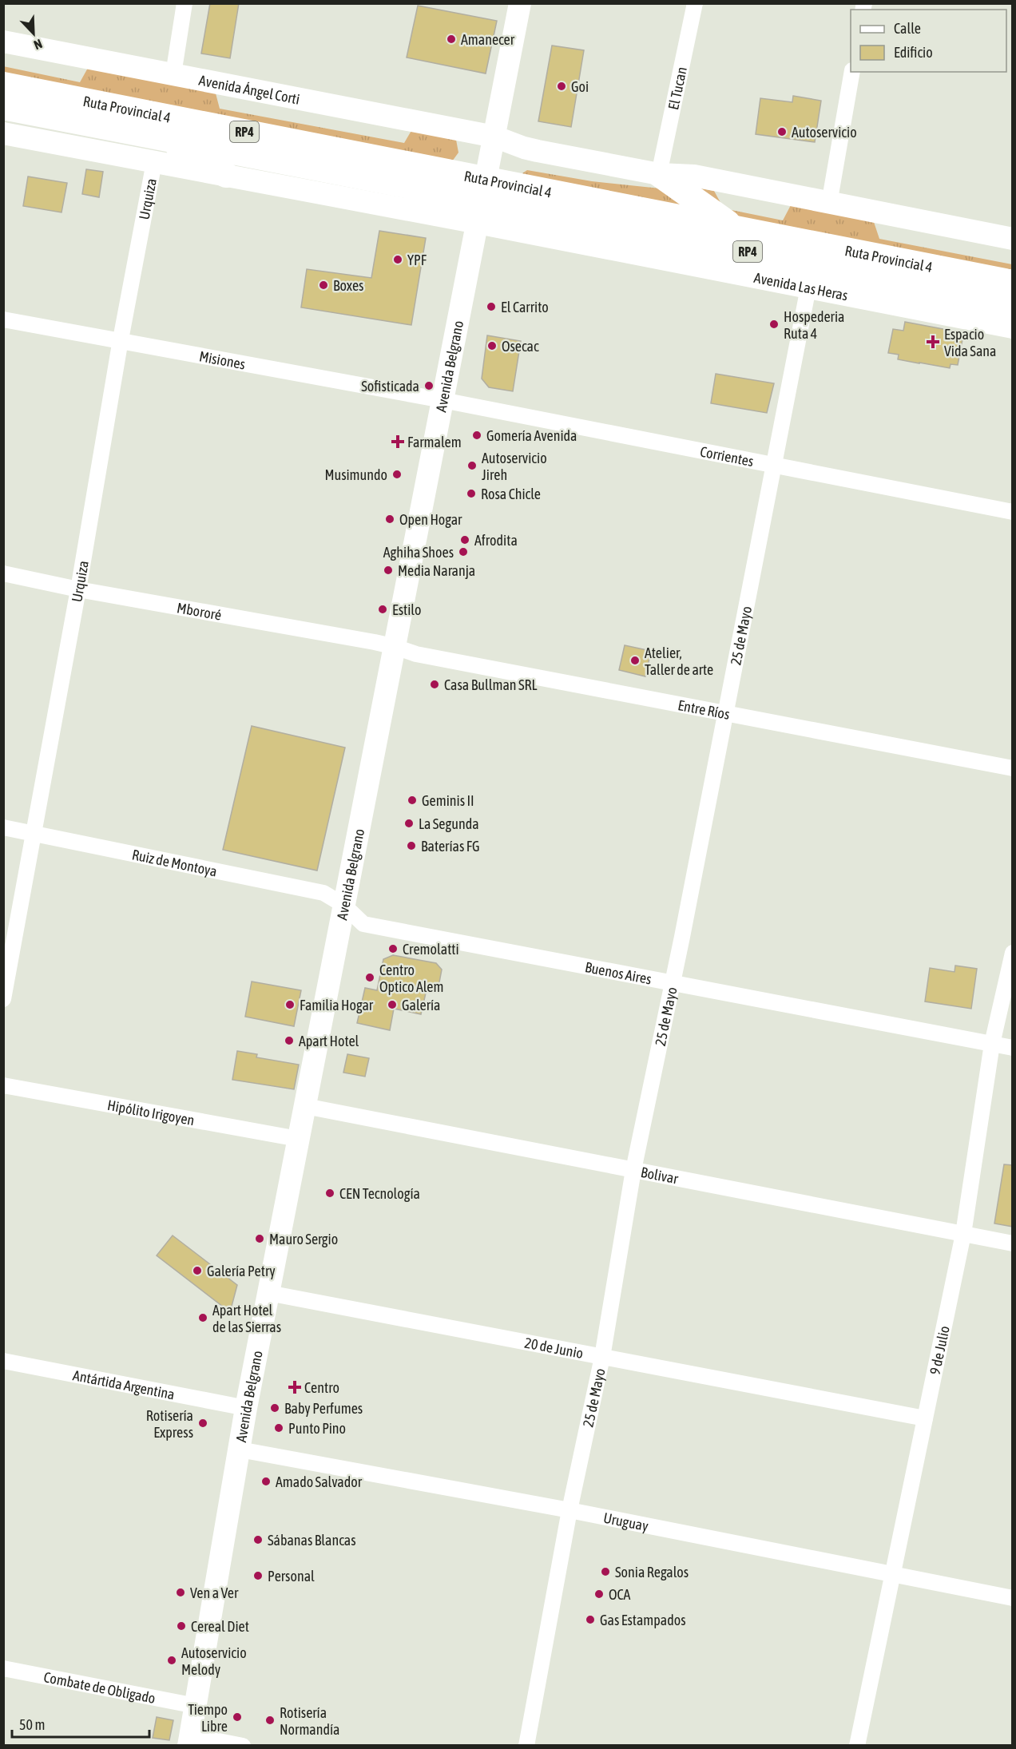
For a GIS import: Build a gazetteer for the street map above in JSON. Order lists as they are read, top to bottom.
{
  "streets": {
    "main road": [
      "Avenida Ángel Corti",
      "Ruta Provincial 4",
      "RP4",
      "Avenida Las Heras",
      "Avenida Belgrano"
    ],
    "street": [
      "El Tucan",
      "Urquiza",
      "Misiones",
      "Corrientes",
      "Mbororé",
      "25 de Mayo",
      "Entre Ríos",
      "Ruiz de Montoya",
      "Buenos Aires",
      "Hipólito Irigoyen",
      "Bolivar",
      "20 de Junio",
      "9 de Julio",
      "Antártida Argentina",
      "Uruguay",
      "Combate de Obligado"
    ]
  },
  "crossings": [
    ["Avenida Ángel Corti", "Avenida Belgrano"],
    ["Ruta Provincial 4", "Urquiza"],
    ["Ruta Provincial 4", "Avenida Las Heras"],
    ["Ruta Provincial 4", "Avenida Belgrano"],
    ["Urquiza", "Misiones"],
    ["Urquiza", "Mbororé"],
    ["Urquiza", "Ruiz de Montoya"],
    ["Avenida Las Heras", "Avenida Belgrano"],
    ["Avenida Las Heras", "25 de Mayo"],
    ["Misiones", "Avenida Belgrano"],
    ["Misiones", "Corrientes"],
    ["Avenida Belgrano", "Corrientes"],
    ["Avenida Belgrano", "Mbororé"],
    ["Avenida Belgrano", "Entre Ríos"],
    ["Avenida Belgrano", "Ruiz de Montoya"],
    ["Avenida Belgrano", "Buenos Aires"],
    ["Avenida Belgrano", "Hipólito Irigoyen"],
    ["Avenida Belgrano", "Bolivar"],
    ["Avenida Belgrano", "20 de Junio"],
    ["Avenida Belgrano", "Antártida Argentina"],
    ["Avenida Belgrano", "Uruguay"],
    ["Avenida Belgrano", "Combate de Obligado"],
    ["Corrientes", "25 de Mayo"],
    ["Mbororé", "Entre Ríos"],
    ["25 de Mayo", "Entre Ríos"],
    ["25 de Mayo", "Buenos Aires"],
    ["25 de Mayo", "Bolivar"],
    ["25 de Mayo", "20 de Junio"],
    ["25 de Mayo", "Uruguay"],
    ["Ruiz de Montoya", "Buenos Aires"],
    ["Buenos Aires", "9 de Julio"],
    ["Bolivar", "9 de Julio"],
    ["20 de Junio", "9 de Julio"],
    ["9 de Julio", "Uruguay"]
  ],
  "places": {
    "other": [
      "Amanecer",
      "Goi",
      "Autoservicio",
      "YPF",
      "Boxes",
      "El Carrito",
      "Hospederia Ruta 4",
      "Osecac",
      "Sofisticada",
      "Gomería Avenida",
      "Autoservicio Jireh",
      "Musimundo",
      "Rosa Chicle",
      "Open Hogar",
      "Afrodita",
      "Aghiha Shoes",
      "Media Naranja",
      "Estilo",
      "Atelier, Taller de arte",
      "Casa Bullman SRL",
      "Geminis II",
      "La Segunda",
      "Baterías FG",
      "Cremolatti",
      "Centro Optico Alem",
      "Familia Hogar",
      "Galería",
      "Apart Hotel",
      "CEN Tecnología",
      "Mauro Sergio",
      "Galería Petry",
      "Apart Hotel de las Sierras",
      "Baby Perfumes",
      "Rotisería Express",
      "Punto Pino",
      "Amado Salvador",
      "Sábanas Blancas",
      "Sonia Regalos",
      "Personal",
      "Ven a Ver",
      "OCA",
      "Gas Estampados",
      "Cereal Diet",
      "Autoservicio Melody",
      "Tiempo Libre",
      "Rotisería Normandía"
    ],
    "health": ["Espacio Vida Sana", "Farmalem", "Centro"]
  },
  "legend": ["Calle", "Edificio"],
  "scale_bar": "50 m",
  "north": "bottom right"
}
